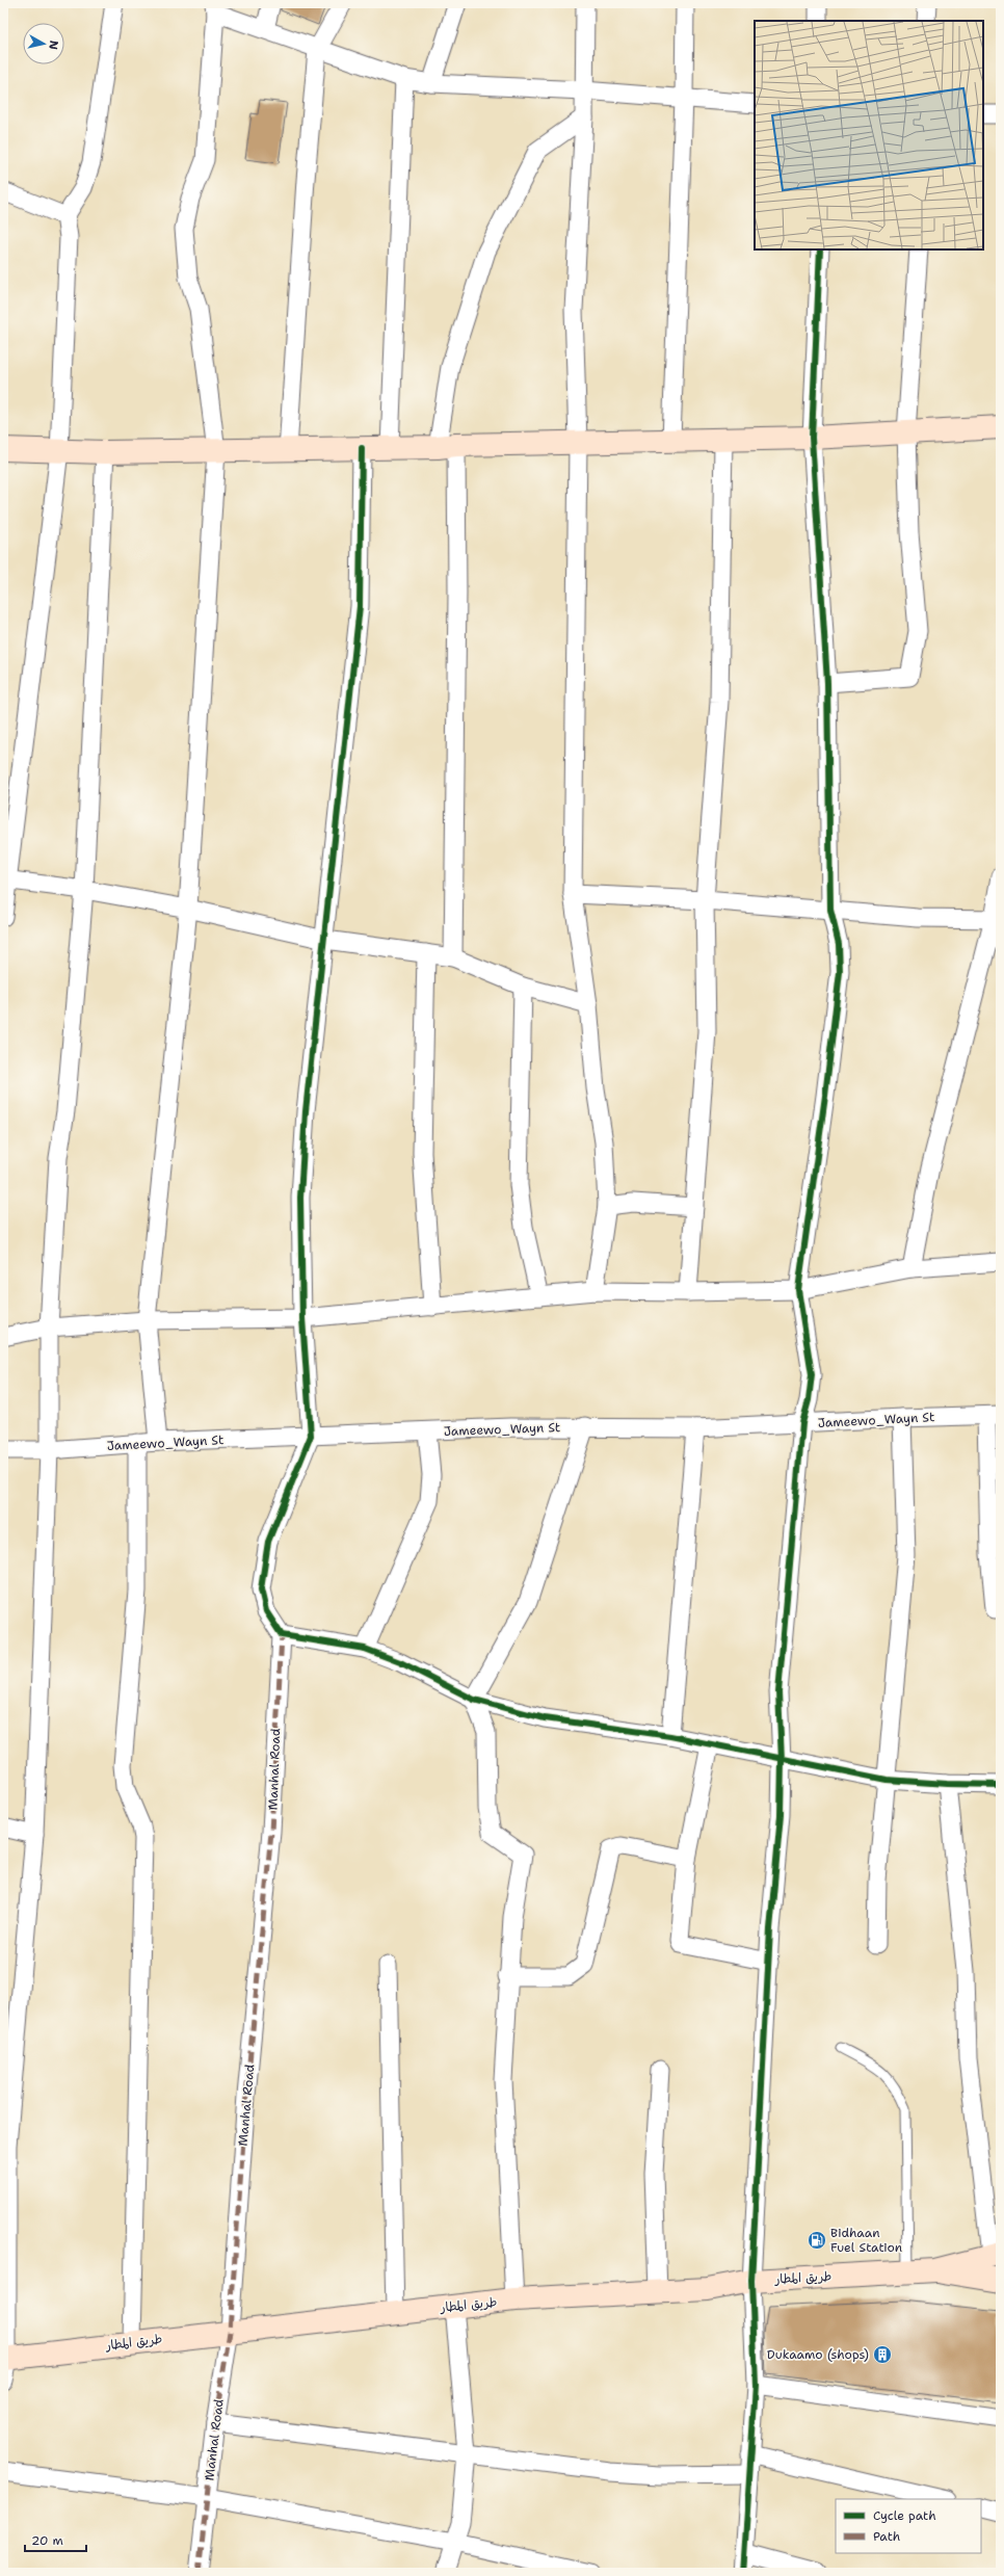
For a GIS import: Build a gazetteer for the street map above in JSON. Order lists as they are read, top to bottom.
{
  "streets": {
    "main road": ["طريق المطار"],
    "street": ["Jameewo_Wayn St", "Manhal Road"]
  },
  "crossings": [
    ["Manhal Road", "طريق المطار"]
  ],
  "places": {
    "fuel station": ["Bidhaan Fuel Station"],
    "building": ["Dukaamo (shops)"]
  },
  "legend": ["Cycle path", "Path"],
  "scale_bar": "20 m",
  "north": "right"
}
